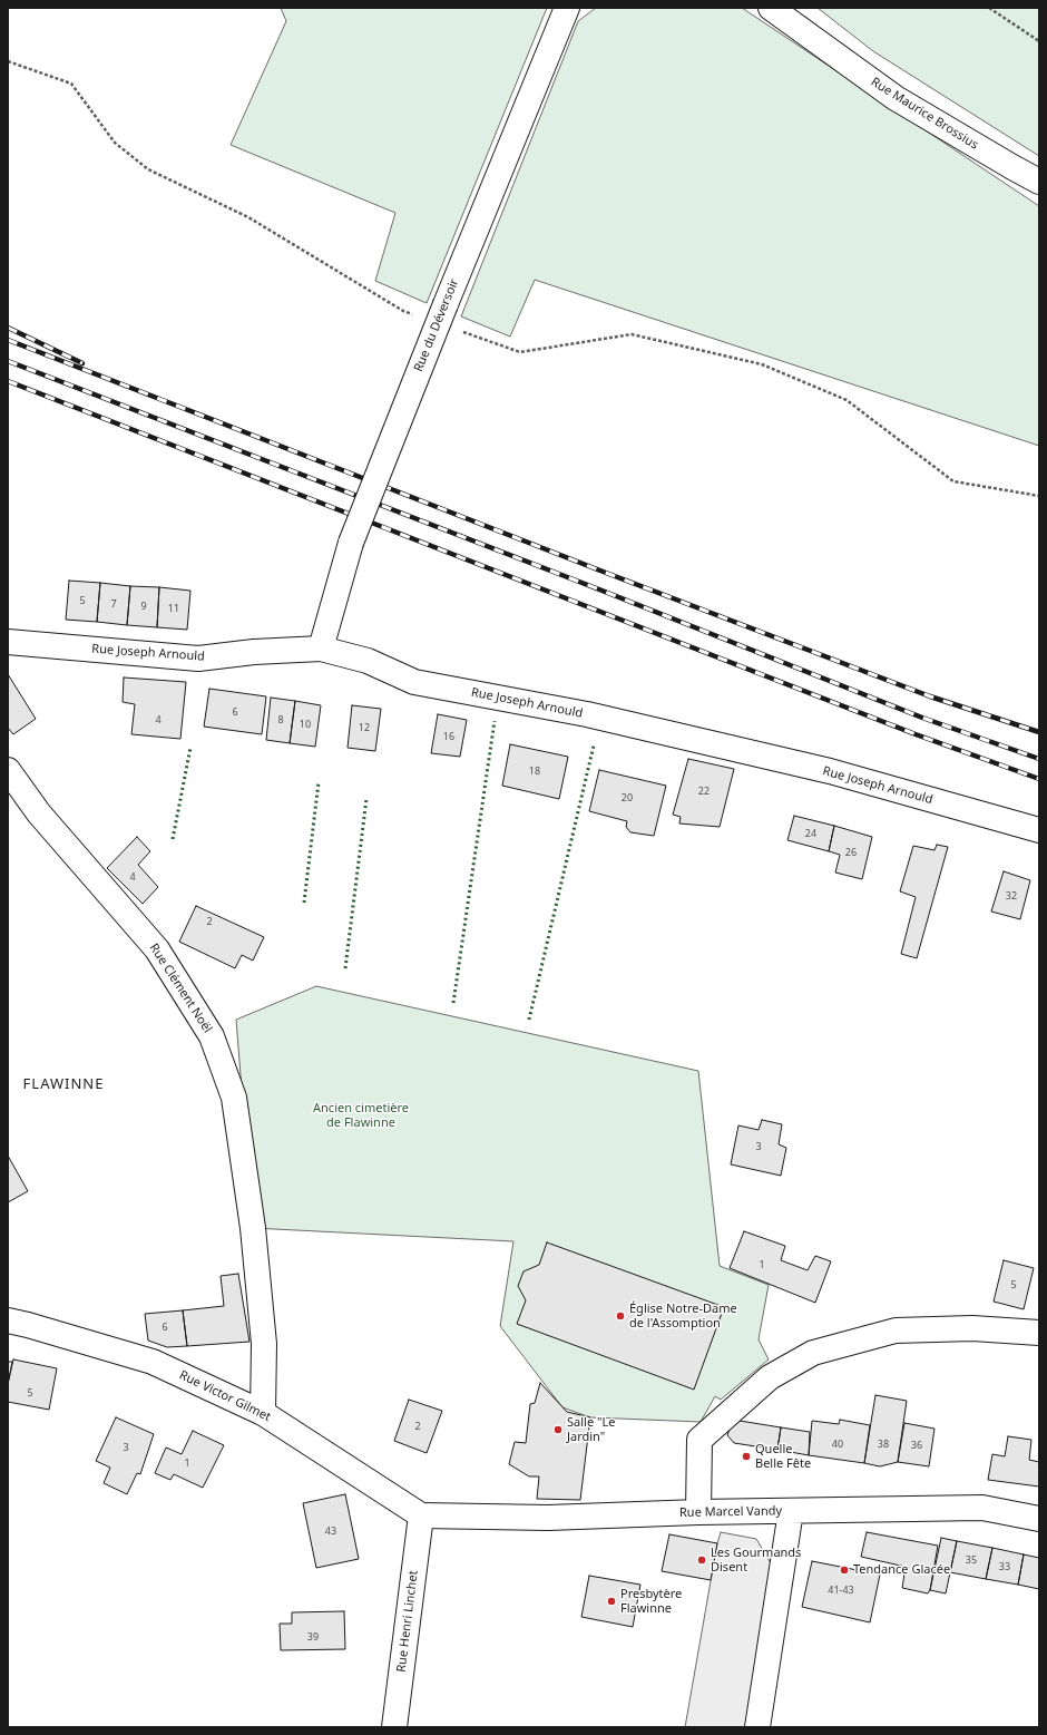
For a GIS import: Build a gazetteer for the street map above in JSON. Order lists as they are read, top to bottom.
{
  "streets": {
    "street": [
      "Rue Maurice Brossius",
      "Rue du Déversoir",
      "Rue Joseph Arnould",
      "Rue Clément Noël",
      "Rue Victor Gilmet",
      "Rue Marcel Vandy",
      "Rue Henri Linchet"
    ]
  },
  "crossings": [
    ["Rue du Déversoir", "Rue Joseph Arnould"],
    ["Rue Clément Noël", "Rue Victor Gilmet"],
    ["Rue Victor Gilmet", "Rue Marcel Vandy"],
    ["Rue Victor Gilmet", "Rue Henri Linchet"],
    ["Rue Marcel Vandy", "Rue Henri Linchet"]
  ],
  "districts": ["FLAWINNE"],
  "parks": ["Ancien cimetière de Flawinne"],
  "places": [
    "Église Notre-Dame de l'Assomption",
    "Salle \"Le Jardin\"",
    "Quelle Belle Fête",
    "Les Gourmands Disent",
    "Tendance Glacée",
    "Presbytère Flawinne"
  ],
  "house_numbers": [
    "5",
    "7",
    "9",
    "11",
    "6",
    "4",
    "8",
    "10",
    "12",
    "16",
    "18",
    "22",
    "20",
    "24",
    "26",
    "4",
    "32",
    "2",
    "3",
    "1",
    "5",
    "6",
    "5",
    "2",
    "40",
    "38",
    "36",
    "3",
    "1",
    "43",
    "35",
    "33",
    "41-43",
    "39"
  ]
}
